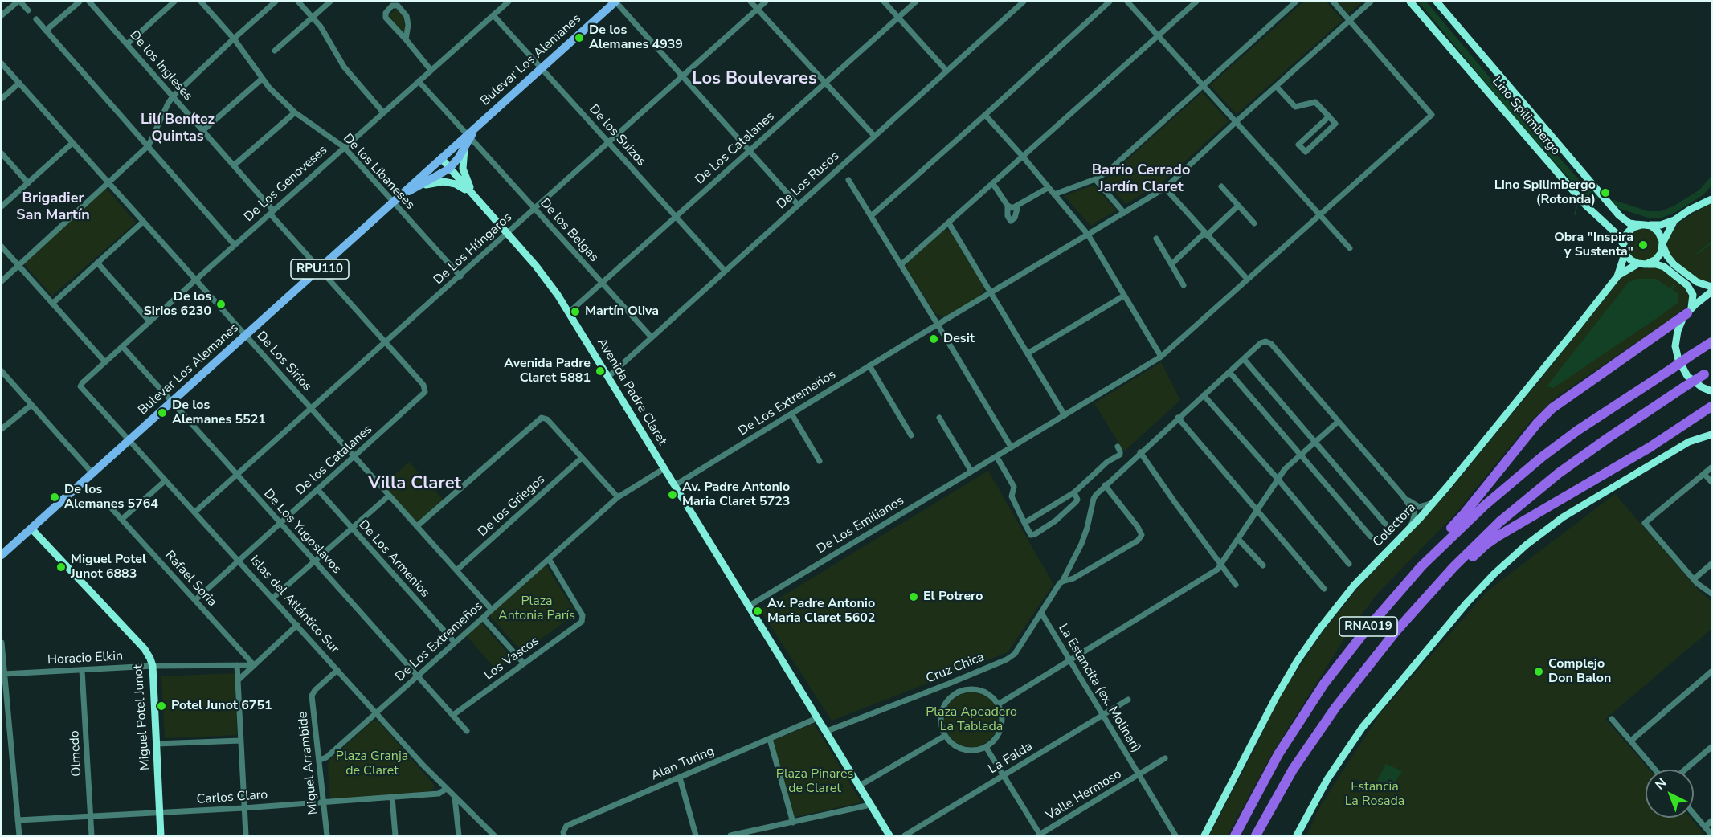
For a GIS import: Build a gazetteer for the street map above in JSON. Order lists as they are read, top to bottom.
{
  "streets": {
    "highway": ["RNA019"],
    "main road": [
      "Bulevar Los Alemanes",
      "Lino Spilimbergo",
      "RPU110",
      "Avenida Padre Claret",
      "Colectora",
      "Miguel Potel Junot"
    ],
    "street": [
      "De los Ingleses",
      "De los Suizos",
      "De Los Catalanes",
      "De los Libaneses",
      "De Los Rusos",
      "De Los Genoveses",
      "De los Belgas",
      "De Los Húngaros",
      "De Los Sirios",
      "De Los Extremeños",
      "De los Catalanes",
      "De los Griegos",
      "De Los Emilianos",
      "De Los Yugoslavos",
      "De Los Armenios",
      "Rafael Soria",
      "Islas del Atlántico Sur",
      "Horacio Elkin",
      "Los Vascos",
      "Cruz Chica",
      "La Estancita (ex. Molinari)",
      "Olmedo",
      "La Falda",
      "Miguel Arrambide",
      "Alan Turing",
      "Valle Hermoso",
      "Carlos Claro"
    ]
  },
  "crossings": [
    ["Bulevar Los Alemanes", "De los Ingleses"],
    ["Bulevar Los Alemanes", "De los Suizos"],
    ["Bulevar Los Alemanes", "De los Libaneses"],
    ["Bulevar Los Alemanes", "De los Belgas"],
    ["Bulevar Los Alemanes", "De Los Sirios"],
    ["Bulevar Los Alemanes", "Avenida Padre Claret"],
    ["Bulevar Los Alemanes", "De Los Yugoslavos"],
    ["Bulevar Los Alemanes", "Islas del Atlántico Sur"],
    ["Bulevar Los Alemanes", "Miguel Potel Junot"],
    ["De los Ingleses", "De Los Genoveses"],
    ["De los Ingleses", "De Los Húngaros"],
    ["De los Ingleses", "De los Catalanes"],
    ["Lino Spilimbergo", "Colectora"],
    ["De los Suizos", "De Los Catalanes"],
    ["De los Suizos", "De Los Rusos"],
    ["De los Suizos", "De Los Genoveses"],
    ["De los Suizos", "De Los Húngaros"],
    ["De Los Catalanes", "De los Belgas"],
    ["De Los Catalanes", "Avenida Padre Claret"],
    ["De los Libaneses", "De Los Genoveses"],
    ["De los Libaneses", "De Los Húngaros"],
    ["De Los Rusos", "De los Belgas"],
    ["De Los Rusos", "Avenida Padre Claret"],
    ["De Los Genoveses", "De los Belgas"],
    ["De Los Genoveses", "De Los Sirios"],
    ["De Los Genoveses", "De Los Yugoslavos"],
    ["De Los Genoveses", "Islas del Atlántico Sur"],
    ["De los Belgas", "De Los Húngaros"],
    ["De Los Húngaros", "De Los Sirios"],
    ["De Los Húngaros", "Avenida Padre Claret"],
    ["De Los Húngaros", "De Los Yugoslavos"],
    ["De Los Húngaros", "Islas del Atlántico Sur"],
    ["De Los Sirios", "De Los Extremeños"],
    ["De Los Sirios", "De los Catalanes"],
    ["De Los Sirios", "De los Griegos"],
    ["Avenida Padre Claret", "De Los Extremeños"],
    ["Avenida Padre Claret", "De Los Emilianos"],
    ["De Los Extremeños", "De Los Emilianos"],
    ["De Los Extremeños", "De Los Yugoslavos"],
    ["De Los Extremeños", "De Los Armenios"],
    ["De Los Extremeños", "Islas del Atlántico Sur"],
    ["De Los Extremeños", "Los Vascos"],
    ["De Los Extremeños", "Miguel Arrambide"],
    ["De los Catalanes", "De Los Yugoslavos"],
    ["De los Catalanes", "De Los Armenios"],
    ["De los Catalanes", "Rafael Soria"],
    ["De los Catalanes", "Islas del Atlántico Sur"],
    ["De Los Yugoslavos", "Los Vascos"],
    ["Rafael Soria", "Horacio Elkin"],
    ["Islas del Atlántico Sur", "Miguel Arrambide"],
    ["Islas del Atlántico Sur", "Carlos Claro"],
    ["Horacio Elkin", "Miguel Potel Junot"],
    ["Horacio Elkin", "Olmedo"],
    ["Cruz Chica", "La Estancita (ex. Molinari)"],
    ["La Estancita (ex. Molinari)", "La Falda"],
    ["La Estancita (ex. Molinari)", "Valle Hermoso"],
    ["Miguel Potel Junot", "Carlos Claro"],
    ["Olmedo", "Carlos Claro"],
    ["Miguel Arrambide", "Carlos Claro"]
  ],
  "districts": [
    "Los Boulevares",
    "Lilí Benítez Quintas",
    "Barrio Cerrado Jardín Claret",
    "Brigadier San Martín",
    "Villa Claret"
  ],
  "parks": [
    "Plaza Antonia París",
    "Plaza Apeadero La Tablada",
    "Plaza Granja de Claret",
    "Plaza Pinares de Claret",
    "Estancia La Rosada"
  ],
  "places": [
    "De los Alemanes 4939",
    "Lino Spilimbergo (Rotonda)",
    "Obra \"Inspira y Sustenta\"",
    "De los Sirios 6230",
    "Martín Oliva",
    "Desit",
    "Avenida Padre Claret 5881",
    "De los Alemanes 5521",
    "Av. Padre Antonio Maria Claret 5723",
    "De los Alemanes 5764",
    "Miguel Potel Junot 6883",
    "El Potrero",
    "Av. Padre Antonio Maria Claret 5602",
    "Complejo Don Balon",
    "Potel Junot 6751"
  ],
  "north": "top left"
}
